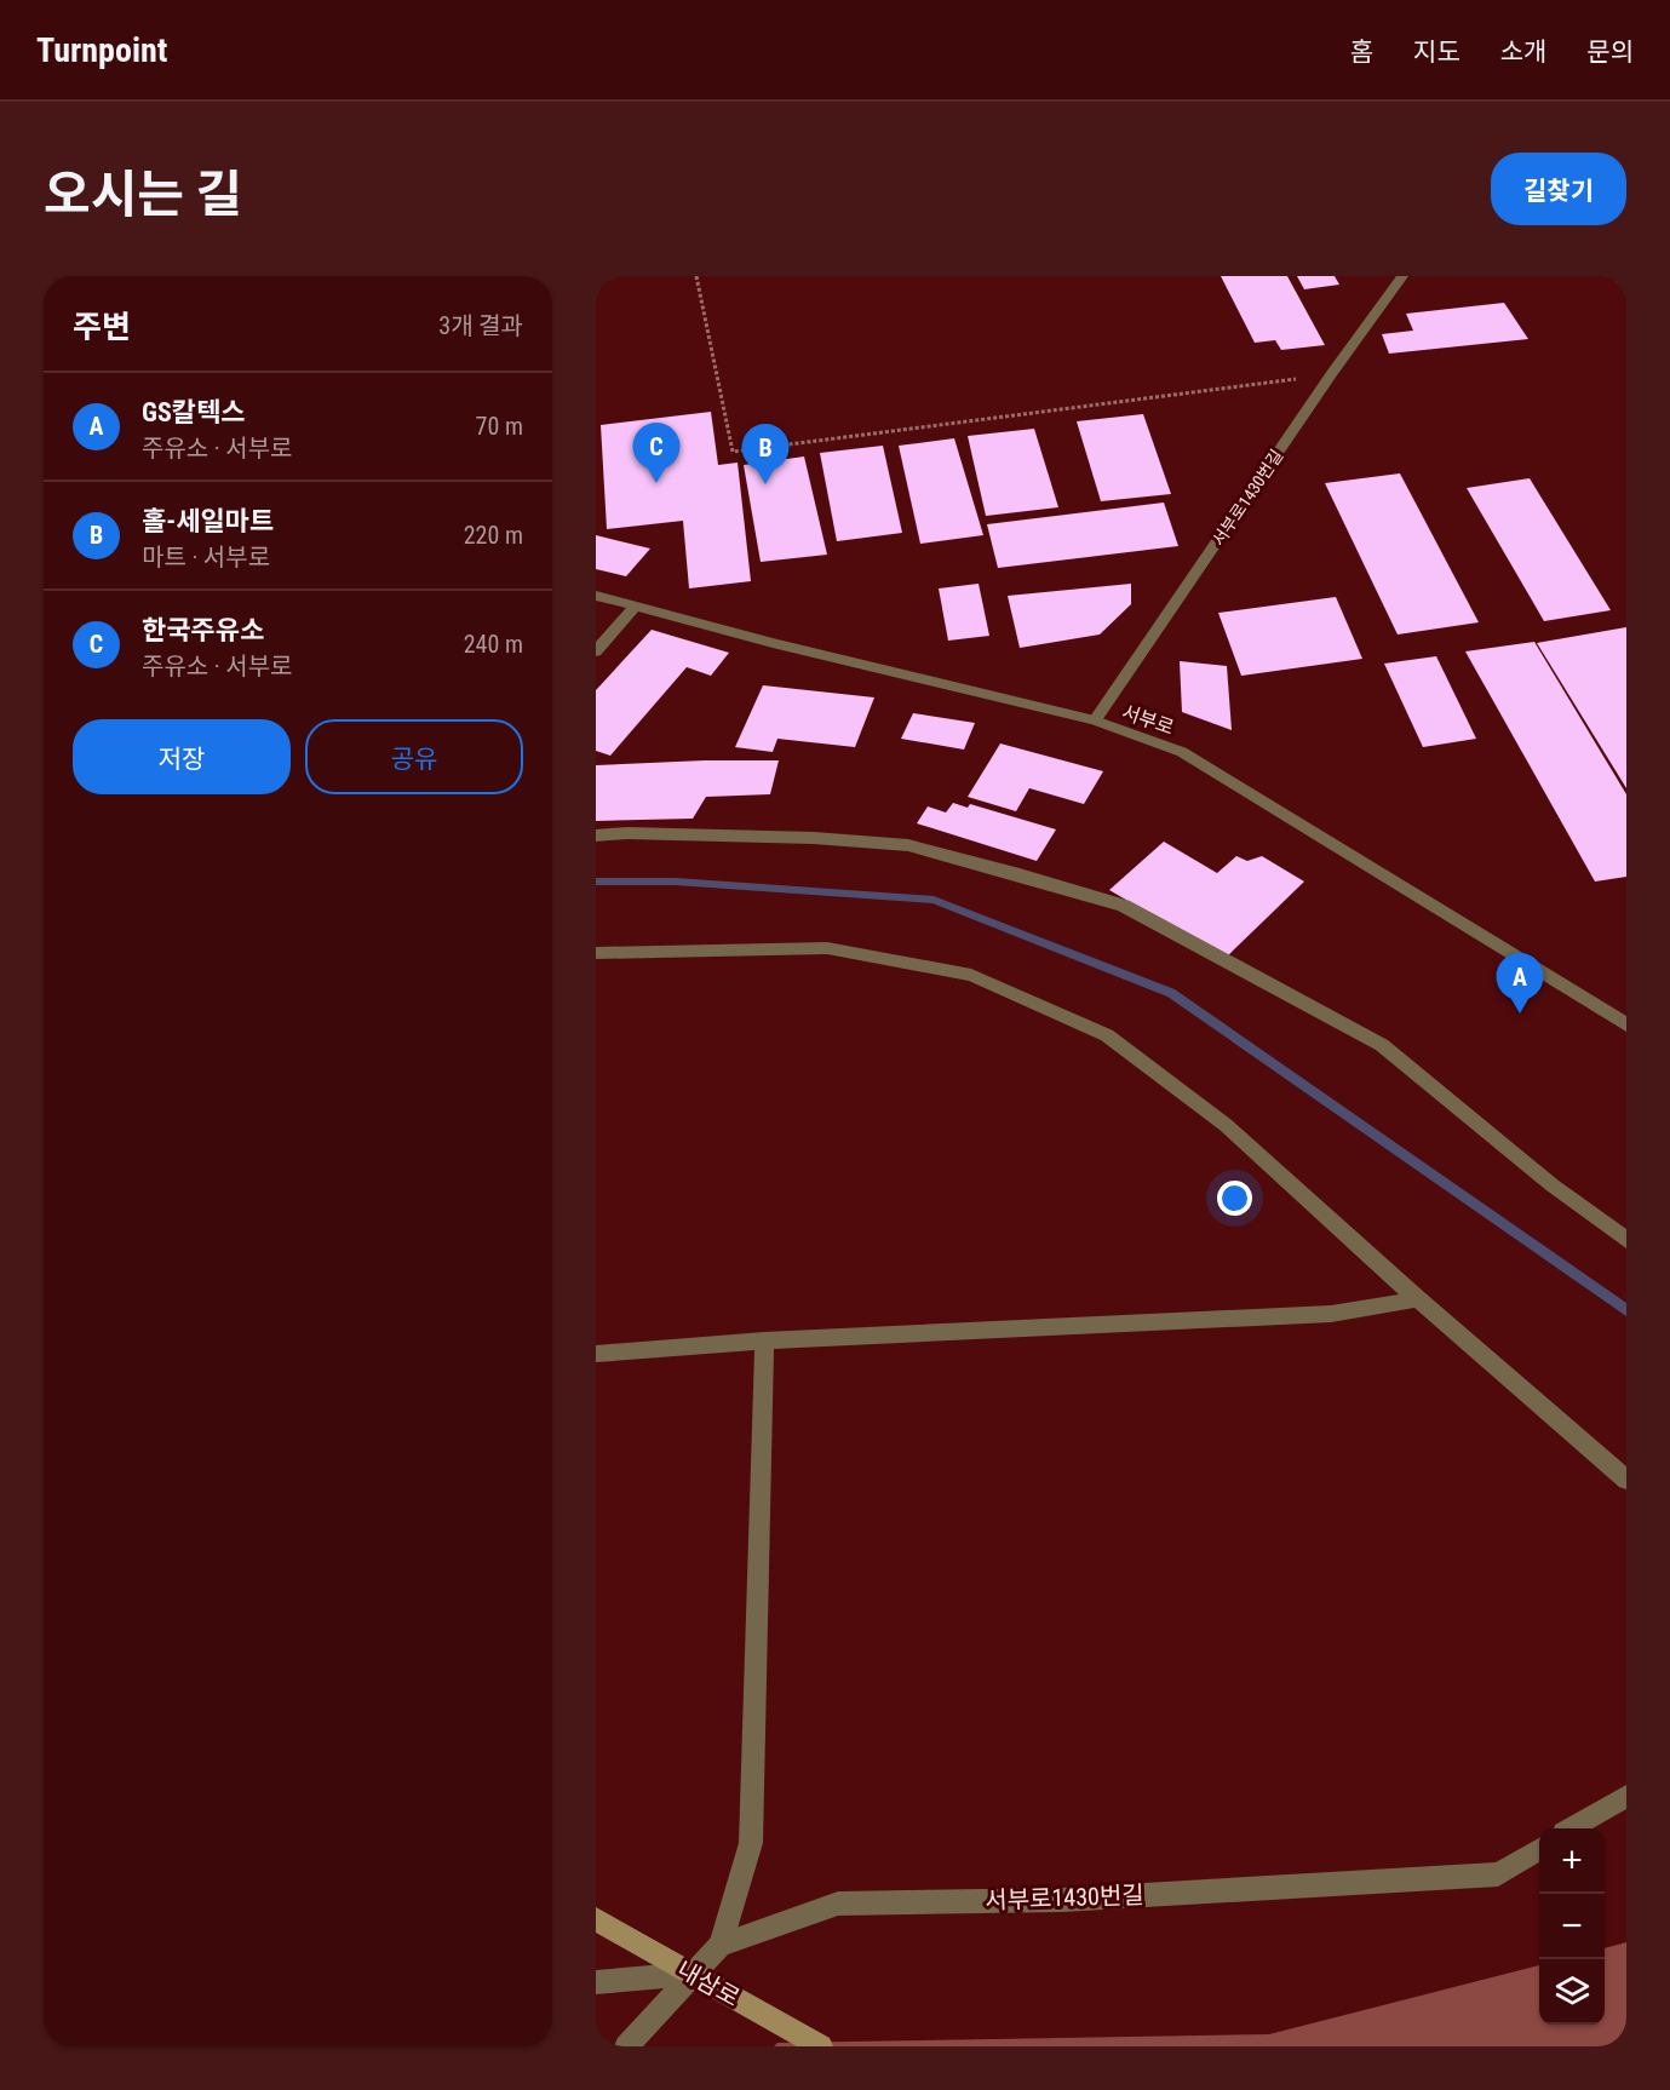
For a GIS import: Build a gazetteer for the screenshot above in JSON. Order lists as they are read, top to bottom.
{
  "streets": {
    "main road": ["내삼로"],
    "street": ["서부로1430번길", "서부로"]
  },
  "crossings": [
    ["서부로1430번길", "서부로"],
    ["서부로1430번길", "내삼로"]
  ],
  "page": {
    "header": "Turnpoint",
    "nav": [
      "홈",
      "지도",
      "소개",
      "문의"
    ],
    "title": "오시는 길",
    "buttons": [
      "길찾기",
      ["저장", "공유"]
    ],
    "heading": ["주변", "3개 결과"],
    "list": [
      {
        "mark": "A",
        "name": "GS칼텍스",
        "note": "주유소 · 서부로",
        "value": "70 m"
      },
      {
        "mark": "B",
        "name": "홀-세일마트",
        "note": "마트 · 서부로",
        "value": "220 m"
      },
      {
        "mark": "C",
        "name": "한국주유소",
        "note": "주유소 · 서부로",
        "value": "240 m"
      }
    ],
    "pins": ["C", "B", "A"],
    "map_buttons": ["+", "−"]
  }
}
